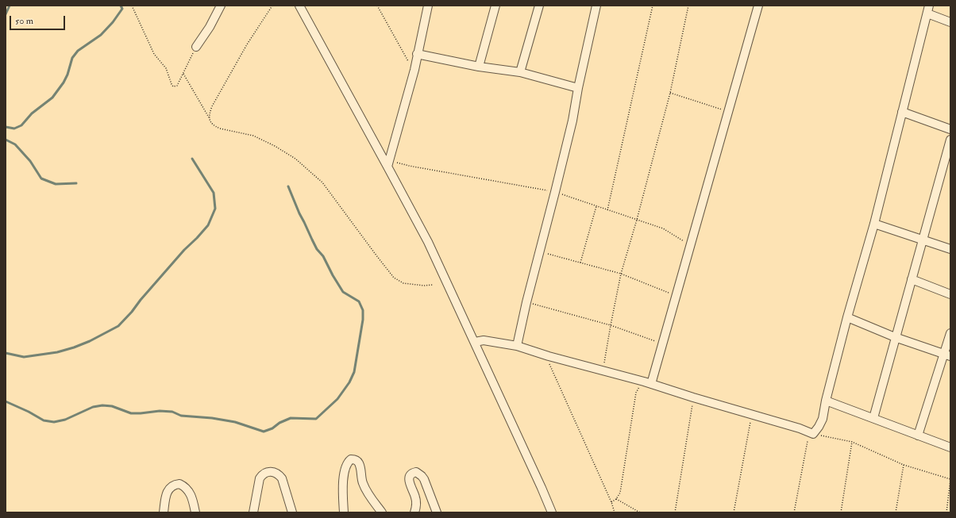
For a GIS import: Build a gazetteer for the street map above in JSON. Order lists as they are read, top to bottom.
{
  "scale_bar": "50 m"
}
